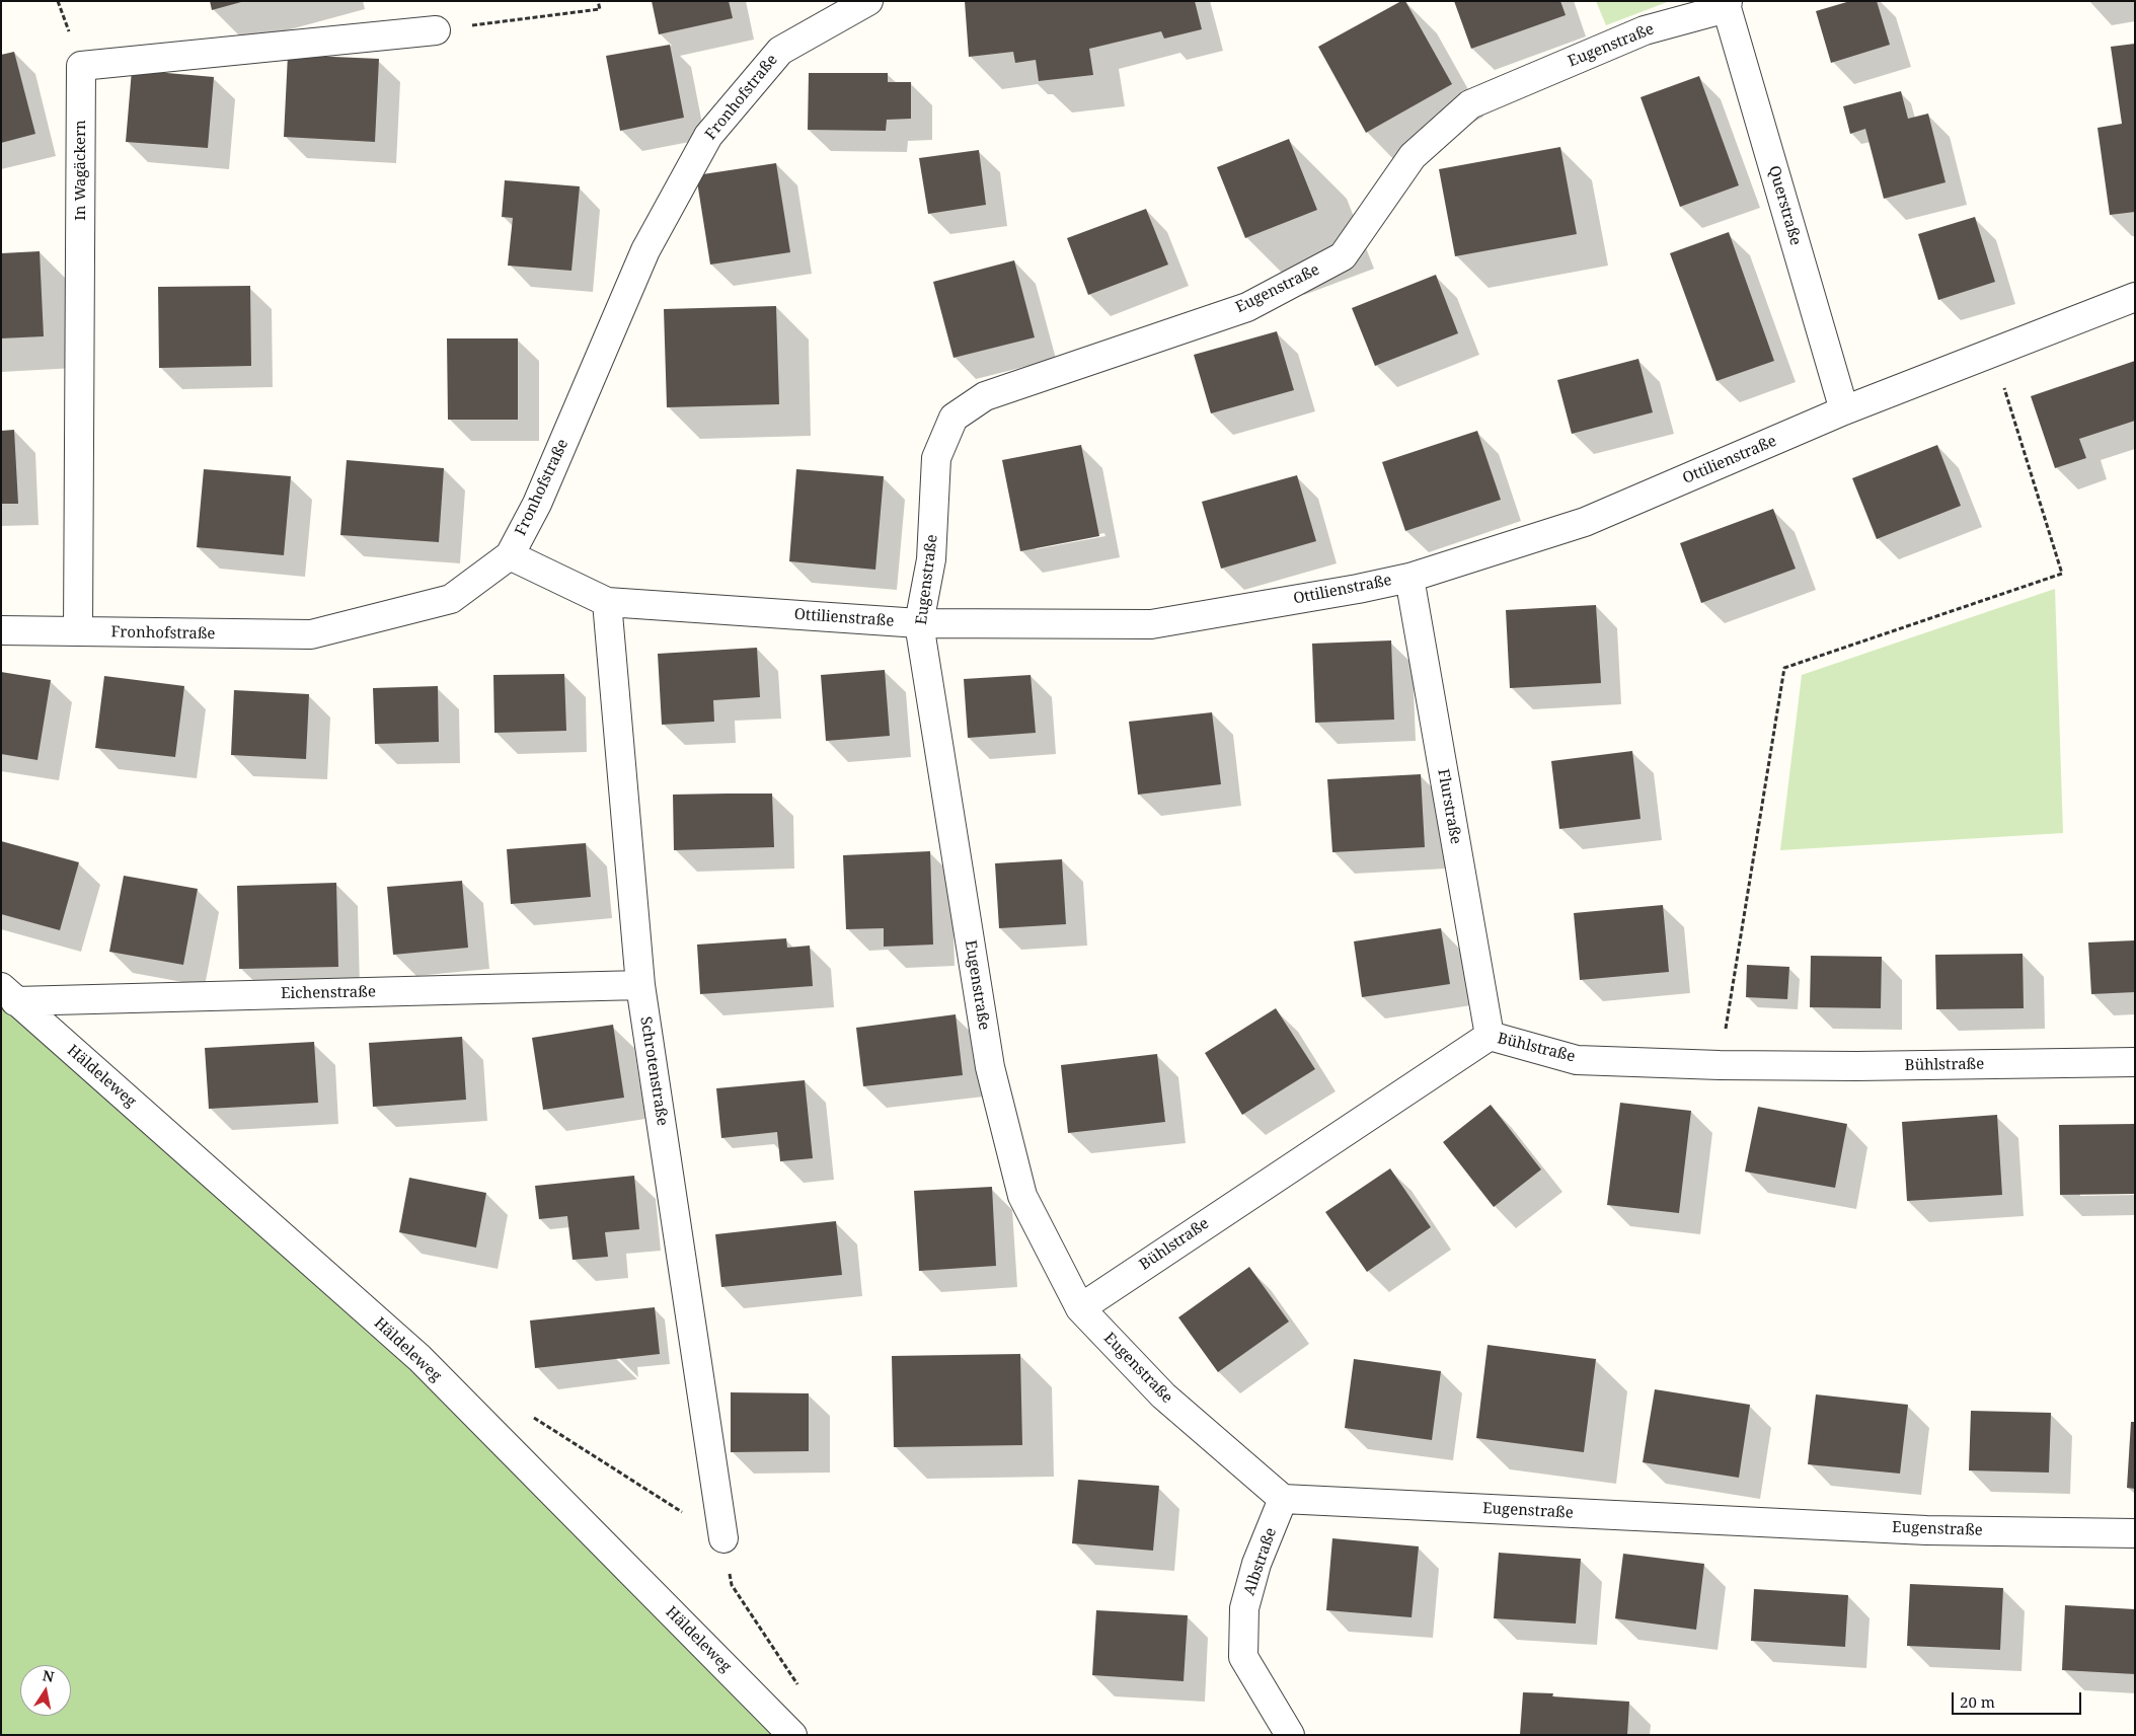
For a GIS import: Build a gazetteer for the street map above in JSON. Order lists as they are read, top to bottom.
{
  "streets": {
    "street": [
      "Eugenstraße",
      "Fronhofstraße",
      "In Wagäckern",
      "Querstraße",
      "Ottilienstraße",
      "Flurstraße",
      "Eichenstraße",
      "Bühlstraße",
      "Schrotenstraße",
      "Häldeleweg",
      "Albstraße"
    ]
  },
  "crossings": [
    ["Eugenstraße", "Querstraße"],
    ["Eugenstraße", "Ottilienstraße"],
    ["Eugenstraße", "Bühlstraße"],
    ["Eugenstraße", "Albstraße"],
    ["Fronhofstraße", "In Wagäckern"],
    ["Fronhofstraße", "Ottilienstraße"],
    ["Querstraße", "Ottilienstraße"],
    ["Ottilienstraße", "Flurstraße"],
    ["Ottilienstraße", "Schrotenstraße"],
    ["Flurstraße", "Bühlstraße"],
    ["Eichenstraße", "Schrotenstraße"],
    ["Eichenstraße", "Häldeleweg"]
  ],
  "scale_bar": "20 m",
  "north": "top"
}
